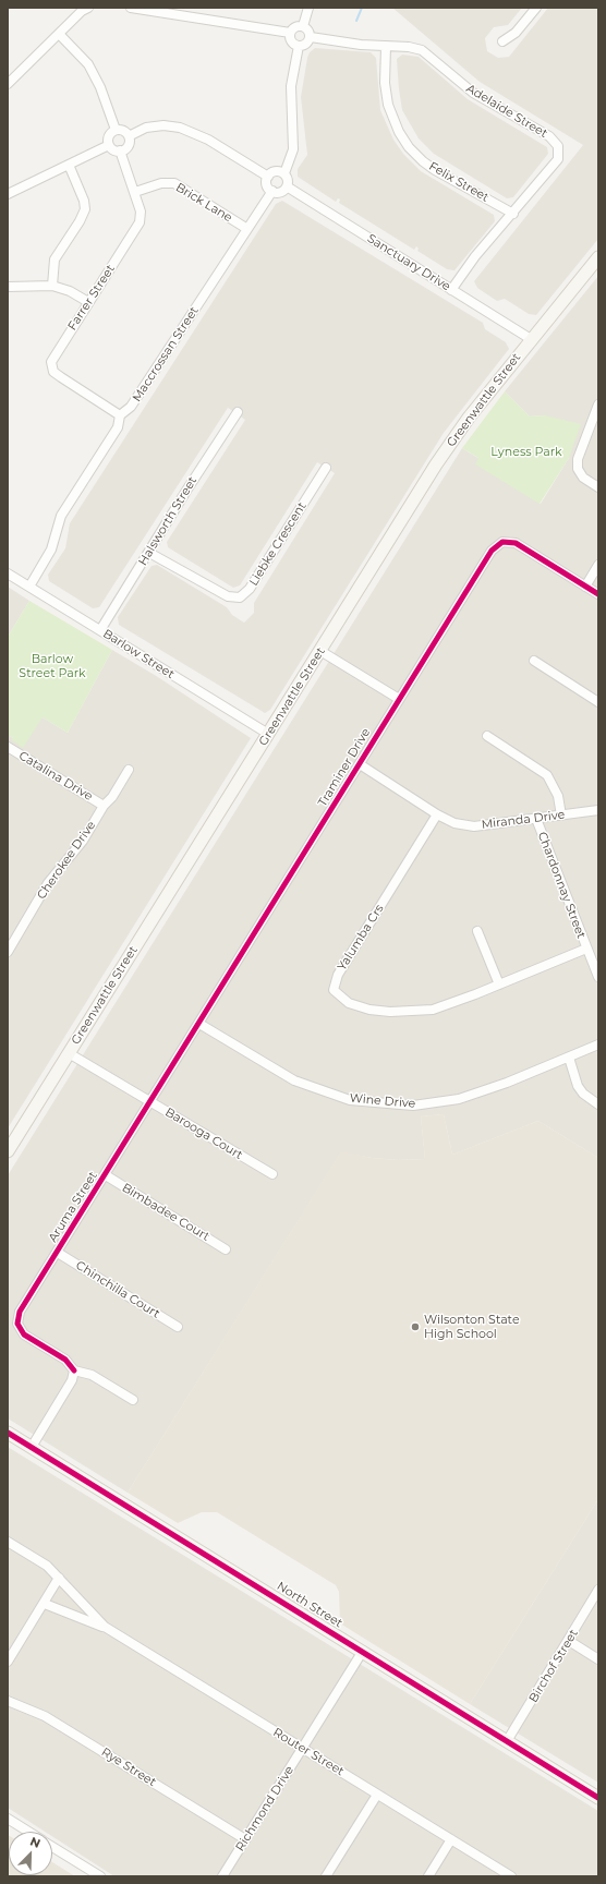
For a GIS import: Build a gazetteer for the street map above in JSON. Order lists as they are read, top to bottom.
{
  "streets": {
    "main road": ["Greenwattle Street", "North Street"],
    "street": [
      "Adelaide Street",
      "Felix Street",
      "Brick Lane",
      "Sanctuary Drive",
      "Farrer Street",
      "Maccrossan Street",
      "Halsworth Street",
      "Liebke Crescent",
      "Barlow Street",
      "Traminer Drive",
      "Catalina Drive",
      "Miranda Drive",
      "Cherokee Drive",
      "Chardonnay Street",
      "Yalumba Crs",
      "Wine Drive",
      "Barooga Court",
      "Aruma Street",
      "Bimbadee Court",
      "Chinchilla Court",
      "Birchof Street",
      "Router Street",
      "Rye Street",
      "Richmond Drive"
    ]
  },
  "crossings": [
    ["Adelaide Street", "Felix Street"],
    ["Adelaide Street", "Sanctuary Drive"],
    ["Brick Lane", "Farrer Street"],
    ["Brick Lane", "Maccrossan Street"],
    ["Sanctuary Drive", "Maccrossan Street"],
    ["Sanctuary Drive", "Greenwattle Street"],
    ["Farrer Street", "Maccrossan Street"],
    ["Maccrossan Street", "Barlow Street"],
    ["Greenwattle Street", "Barlow Street"],
    ["Greenwattle Street", "Barooga Court"],
    ["Halsworth Street", "Liebke Crescent"],
    ["Halsworth Street", "Barlow Street"],
    ["Traminer Drive", "Miranda Drive"],
    ["Traminer Drive", "Wine Drive"],
    ["Traminer Drive", "Barooga Court"],
    ["Traminer Drive", "Aruma Street"],
    ["Catalina Drive", "Cherokee Drive"],
    ["Miranda Drive", "Chardonnay Street"],
    ["Miranda Drive", "Yalumba Crs"],
    ["Chardonnay Street", "Yalumba Crs"],
    ["Barooga Court", "Aruma Street"],
    ["Aruma Street", "Bimbadee Court"],
    ["Aruma Street", "Chinchilla Court"],
    ["North Street", "Birchof Street"],
    ["North Street", "Richmond Drive"],
    ["Router Street", "Richmond Drive"],
    ["Rye Street", "Richmond Drive"]
  ],
  "parks": ["Lyness Park", "Barlow Street Park"],
  "places": ["Wilsonton State High School"],
  "north": "top right"
}
